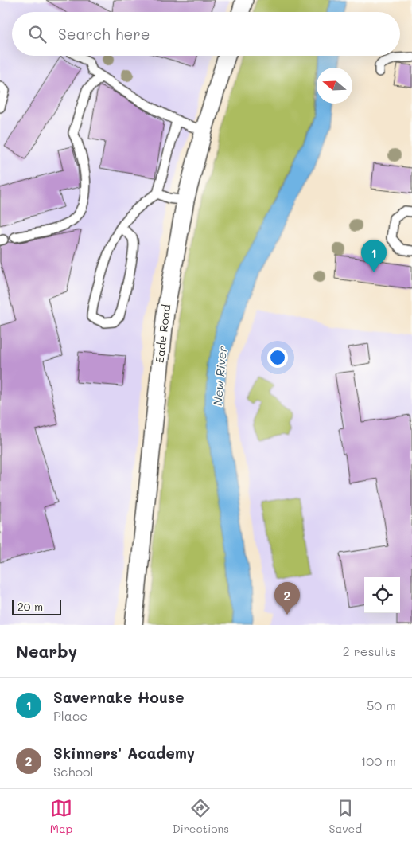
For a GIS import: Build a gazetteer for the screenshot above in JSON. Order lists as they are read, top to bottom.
{
  "streets": {
    "street": ["Eade Road"]
  },
  "water": ["New River"],
  "scale_bar": "20 m",
  "north": "left",
  "page": {
    "search": "Search here",
    "pins": ["1", "2"],
    "scale": "20 m",
    "heading": ["Nearby", "2 results"],
    "list": [
      {
        "mark": "1",
        "name": "Savernake House",
        "note": "Place",
        "value": "50 m"
      },
      {
        "mark": "2",
        "name": "Skinners' Academy",
        "note": "School",
        "value": "100 m"
      }
    ],
    "nav": ["Map", "Directions", "Saved"]
  }
}
